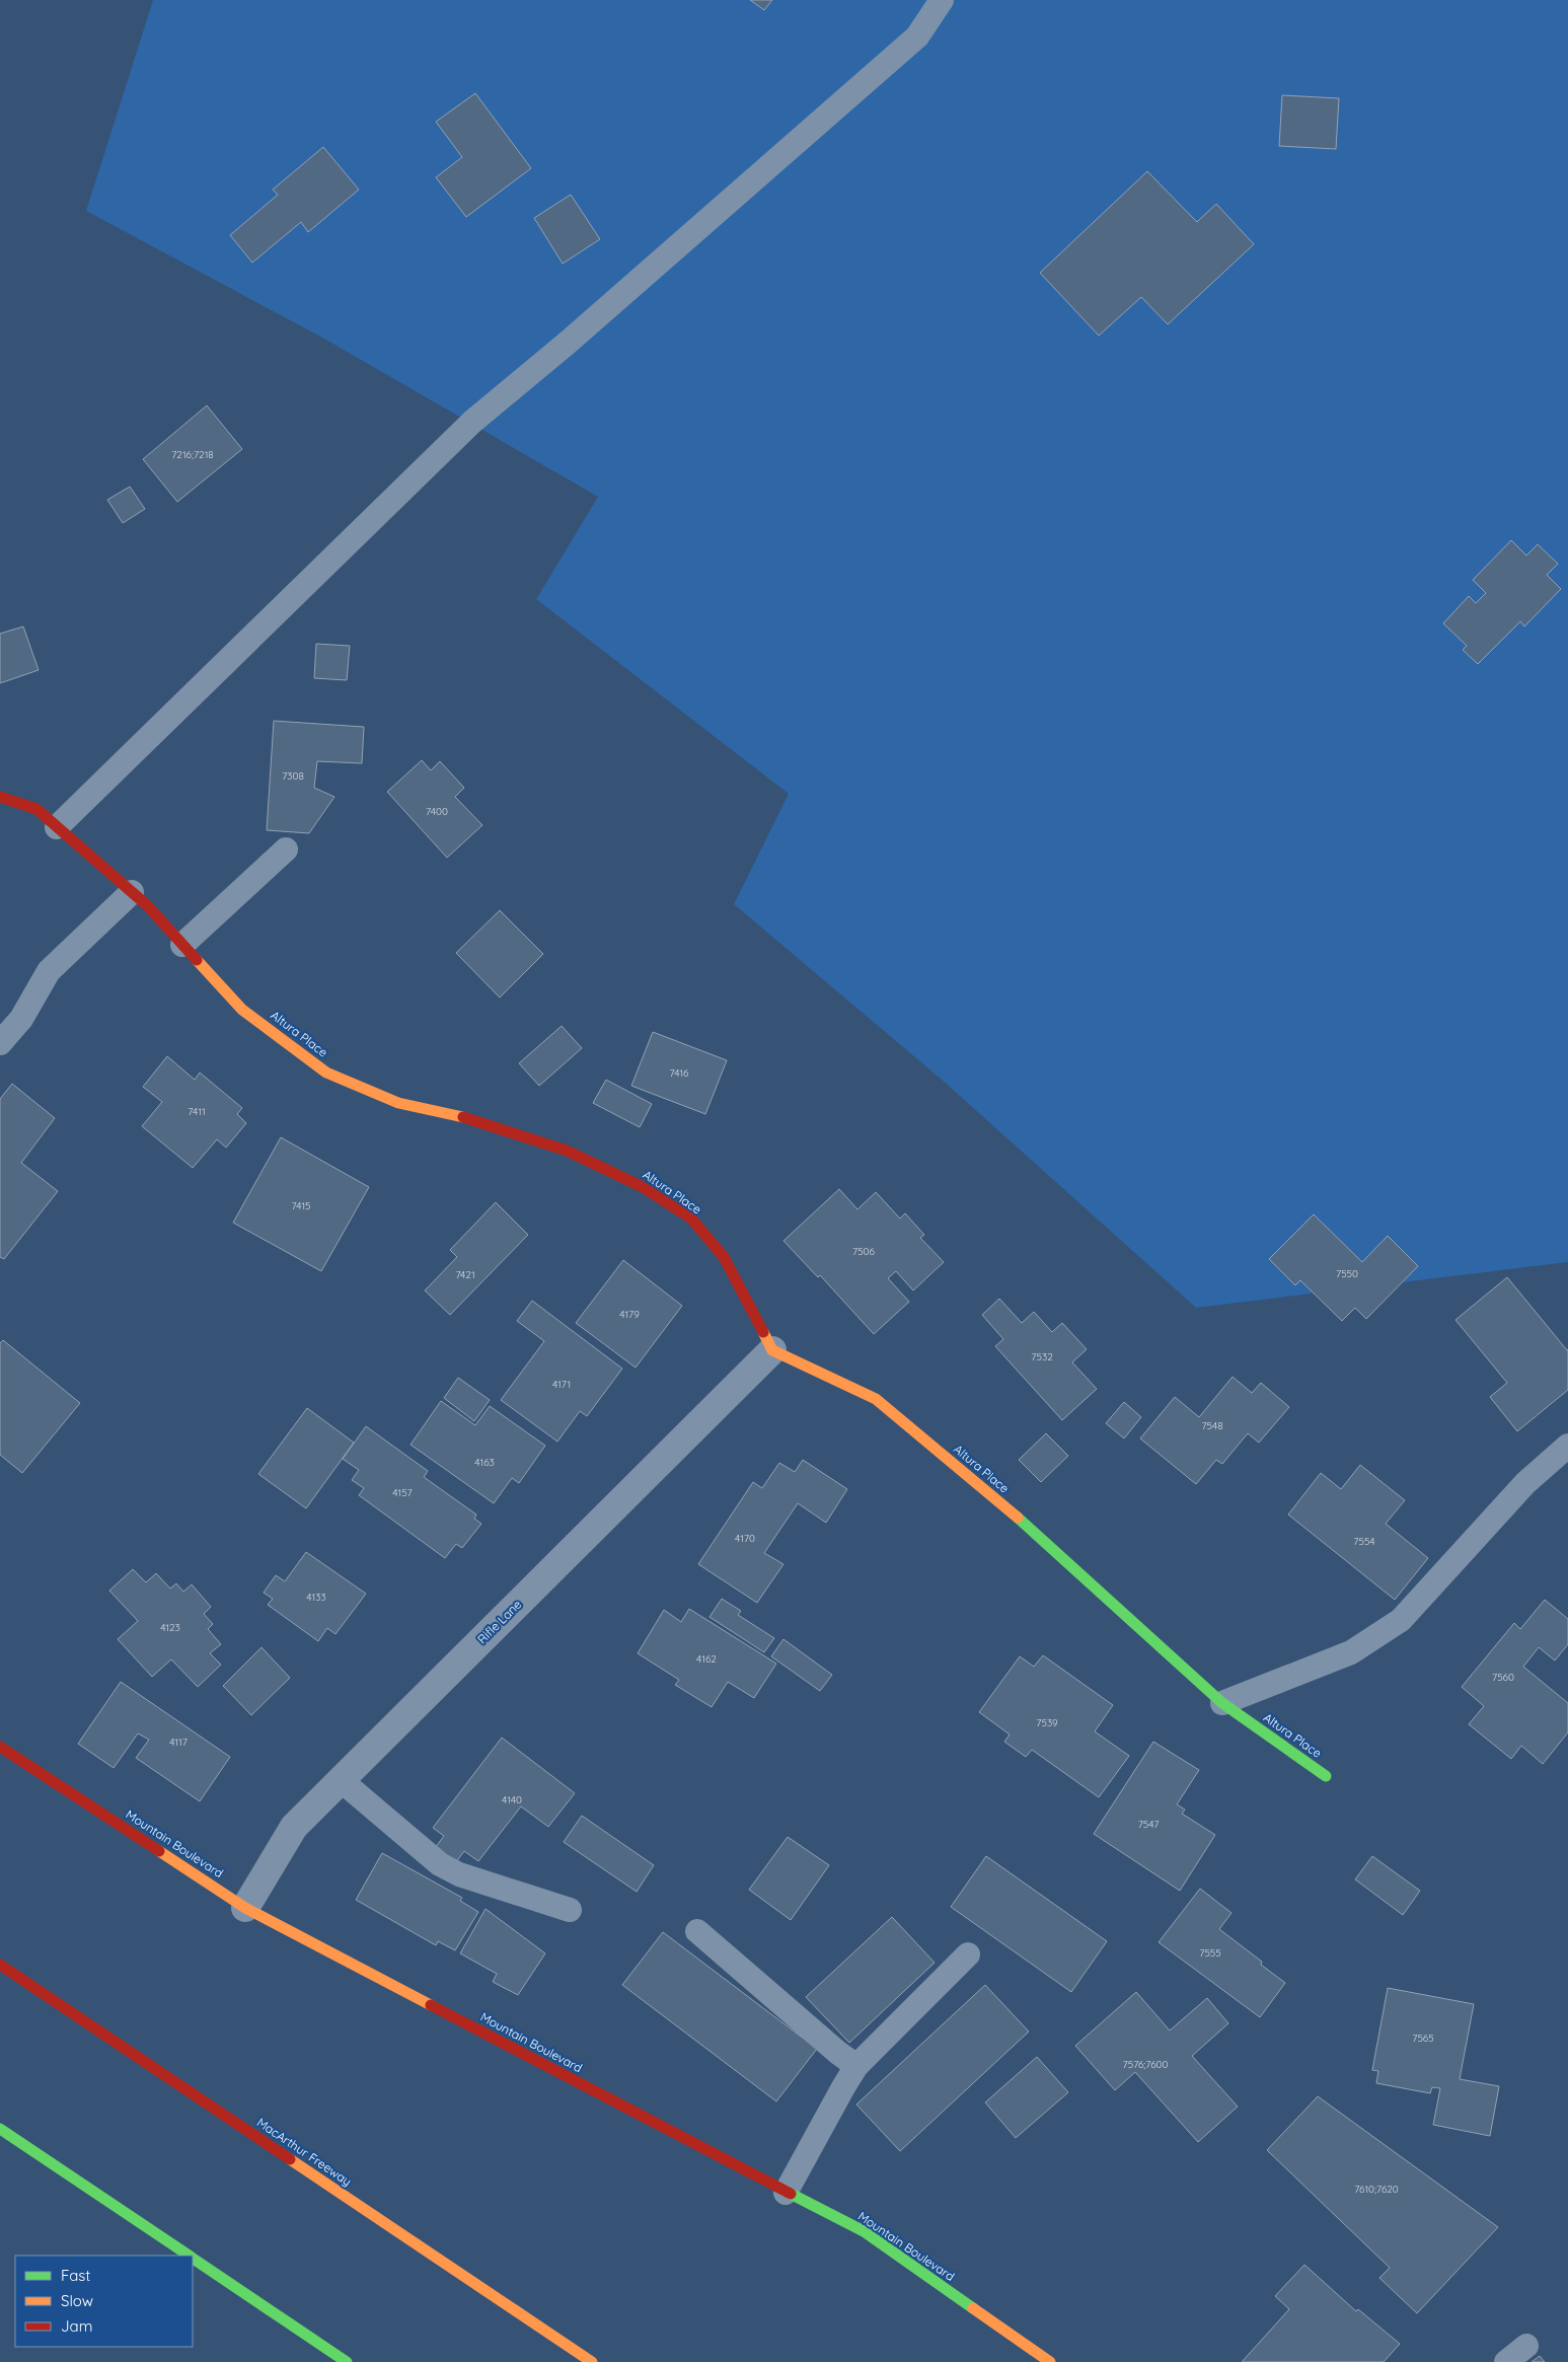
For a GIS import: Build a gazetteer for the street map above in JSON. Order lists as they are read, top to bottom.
{
  "streets": {
    "main road": ["Altura Place", "Mountain Boulevard", "MacArthur Freeway"],
    "street": ["Rifle Lane"]
  },
  "crossings": [
    ["Altura Place", "Rifle Lane"],
    ["Rifle Lane", "Mountain Boulevard"]
  ],
  "house_numbers": [
    "7216;7218",
    "7308",
    "7400",
    "7416",
    "7411",
    "7415",
    "7506",
    "7550",
    "7421",
    "4179",
    "7532",
    "4171",
    "7548",
    "4163",
    "4157",
    "4170",
    "7554",
    "4133",
    "4123",
    "4162",
    "7560",
    "7539",
    "4117",
    "4140",
    "7547",
    "7555",
    "7565",
    "7576;7600",
    "7610;7620"
  ],
  "legend": ["Fast", "Slow", "Jam"]
}
